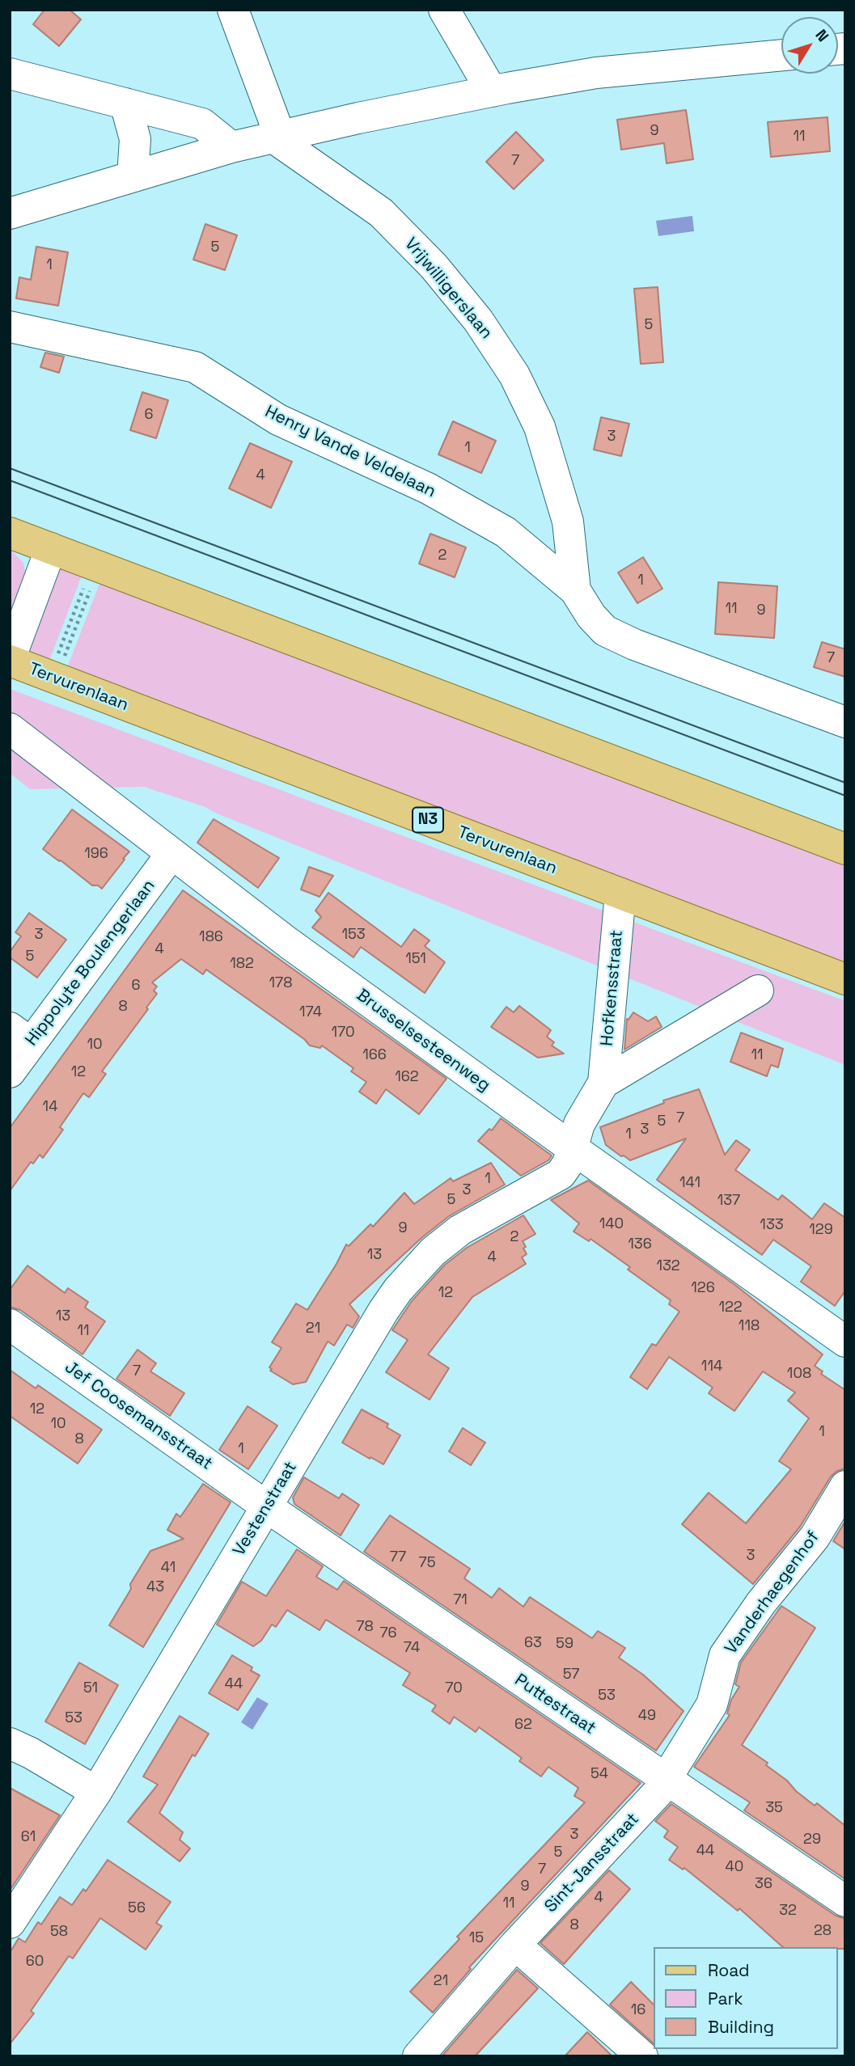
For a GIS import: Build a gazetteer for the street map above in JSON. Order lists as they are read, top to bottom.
{
  "streets": {
    "main road": ["Tervurenlaan", "N3"],
    "street": [
      "Vrijwilligerslaan",
      "Henry Vande Veldelaan",
      "Hippolyte Boulengerlaan",
      "Hofkensstraat",
      "Brusselsesteenweg",
      "Jef Coosemansstraat",
      "Vestenstraat",
      "Vanderhaegenhof",
      "Puttestraat",
      "Sint-Jansstraat"
    ]
  },
  "crossings": [
    ["Vrijwilligerslaan", "Henry Vande Veldelaan"],
    ["Tervurenlaan", "Hofkensstraat"],
    ["Hippolyte Boulengerlaan", "Brusselsesteenweg"],
    ["Hofkensstraat", "Brusselsesteenweg"],
    ["Hofkensstraat", "Vestenstraat"],
    ["Brusselsesteenweg", "Vestenstraat"],
    ["Jef Coosemansstraat", "Vestenstraat"],
    ["Jef Coosemansstraat", "Puttestraat"],
    ["Vestenstraat", "Puttestraat"],
    ["Vanderhaegenhof", "Puttestraat"],
    ["Vanderhaegenhof", "Sint-Jansstraat"],
    ["Puttestraat", "Sint-Jansstraat"]
  ],
  "house_numbers": [
    "9",
    "11",
    "7",
    "5",
    "1",
    "5",
    "6",
    "3",
    "1",
    "4",
    "2",
    "1",
    "11",
    "9",
    "7",
    "196",
    "3",
    "153",
    "186",
    "4",
    "5",
    "151",
    "182",
    "178",
    "6",
    "8",
    "174",
    "170",
    "10",
    "166",
    "11",
    "12",
    "162",
    "14",
    "7",
    "5",
    "3",
    "1",
    "1",
    "141",
    "3",
    "5",
    "137",
    "140",
    "133",
    "9",
    "129",
    "2",
    "136",
    "13",
    "4",
    "132",
    "126",
    "12",
    "122",
    "13",
    "118",
    "21",
    "11",
    "114",
    "7",
    "108",
    "12",
    "10",
    "1",
    "8",
    "1",
    "3",
    "77",
    "75",
    "41",
    "43",
    "71",
    "78",
    "76",
    "63",
    "59",
    "74",
    "57",
    "44",
    "51",
    "70",
    "53",
    "49",
    "53",
    "62",
    "54",
    "35",
    "3",
    "61",
    "29",
    "44",
    "5",
    "40",
    "7",
    "36",
    "9",
    "4",
    "11",
    "56",
    "32",
    "8",
    "28",
    "58",
    "15",
    "60",
    "21",
    "16"
  ],
  "legend": ["Road", "Park", "Building"],
  "north": "top right"
}
